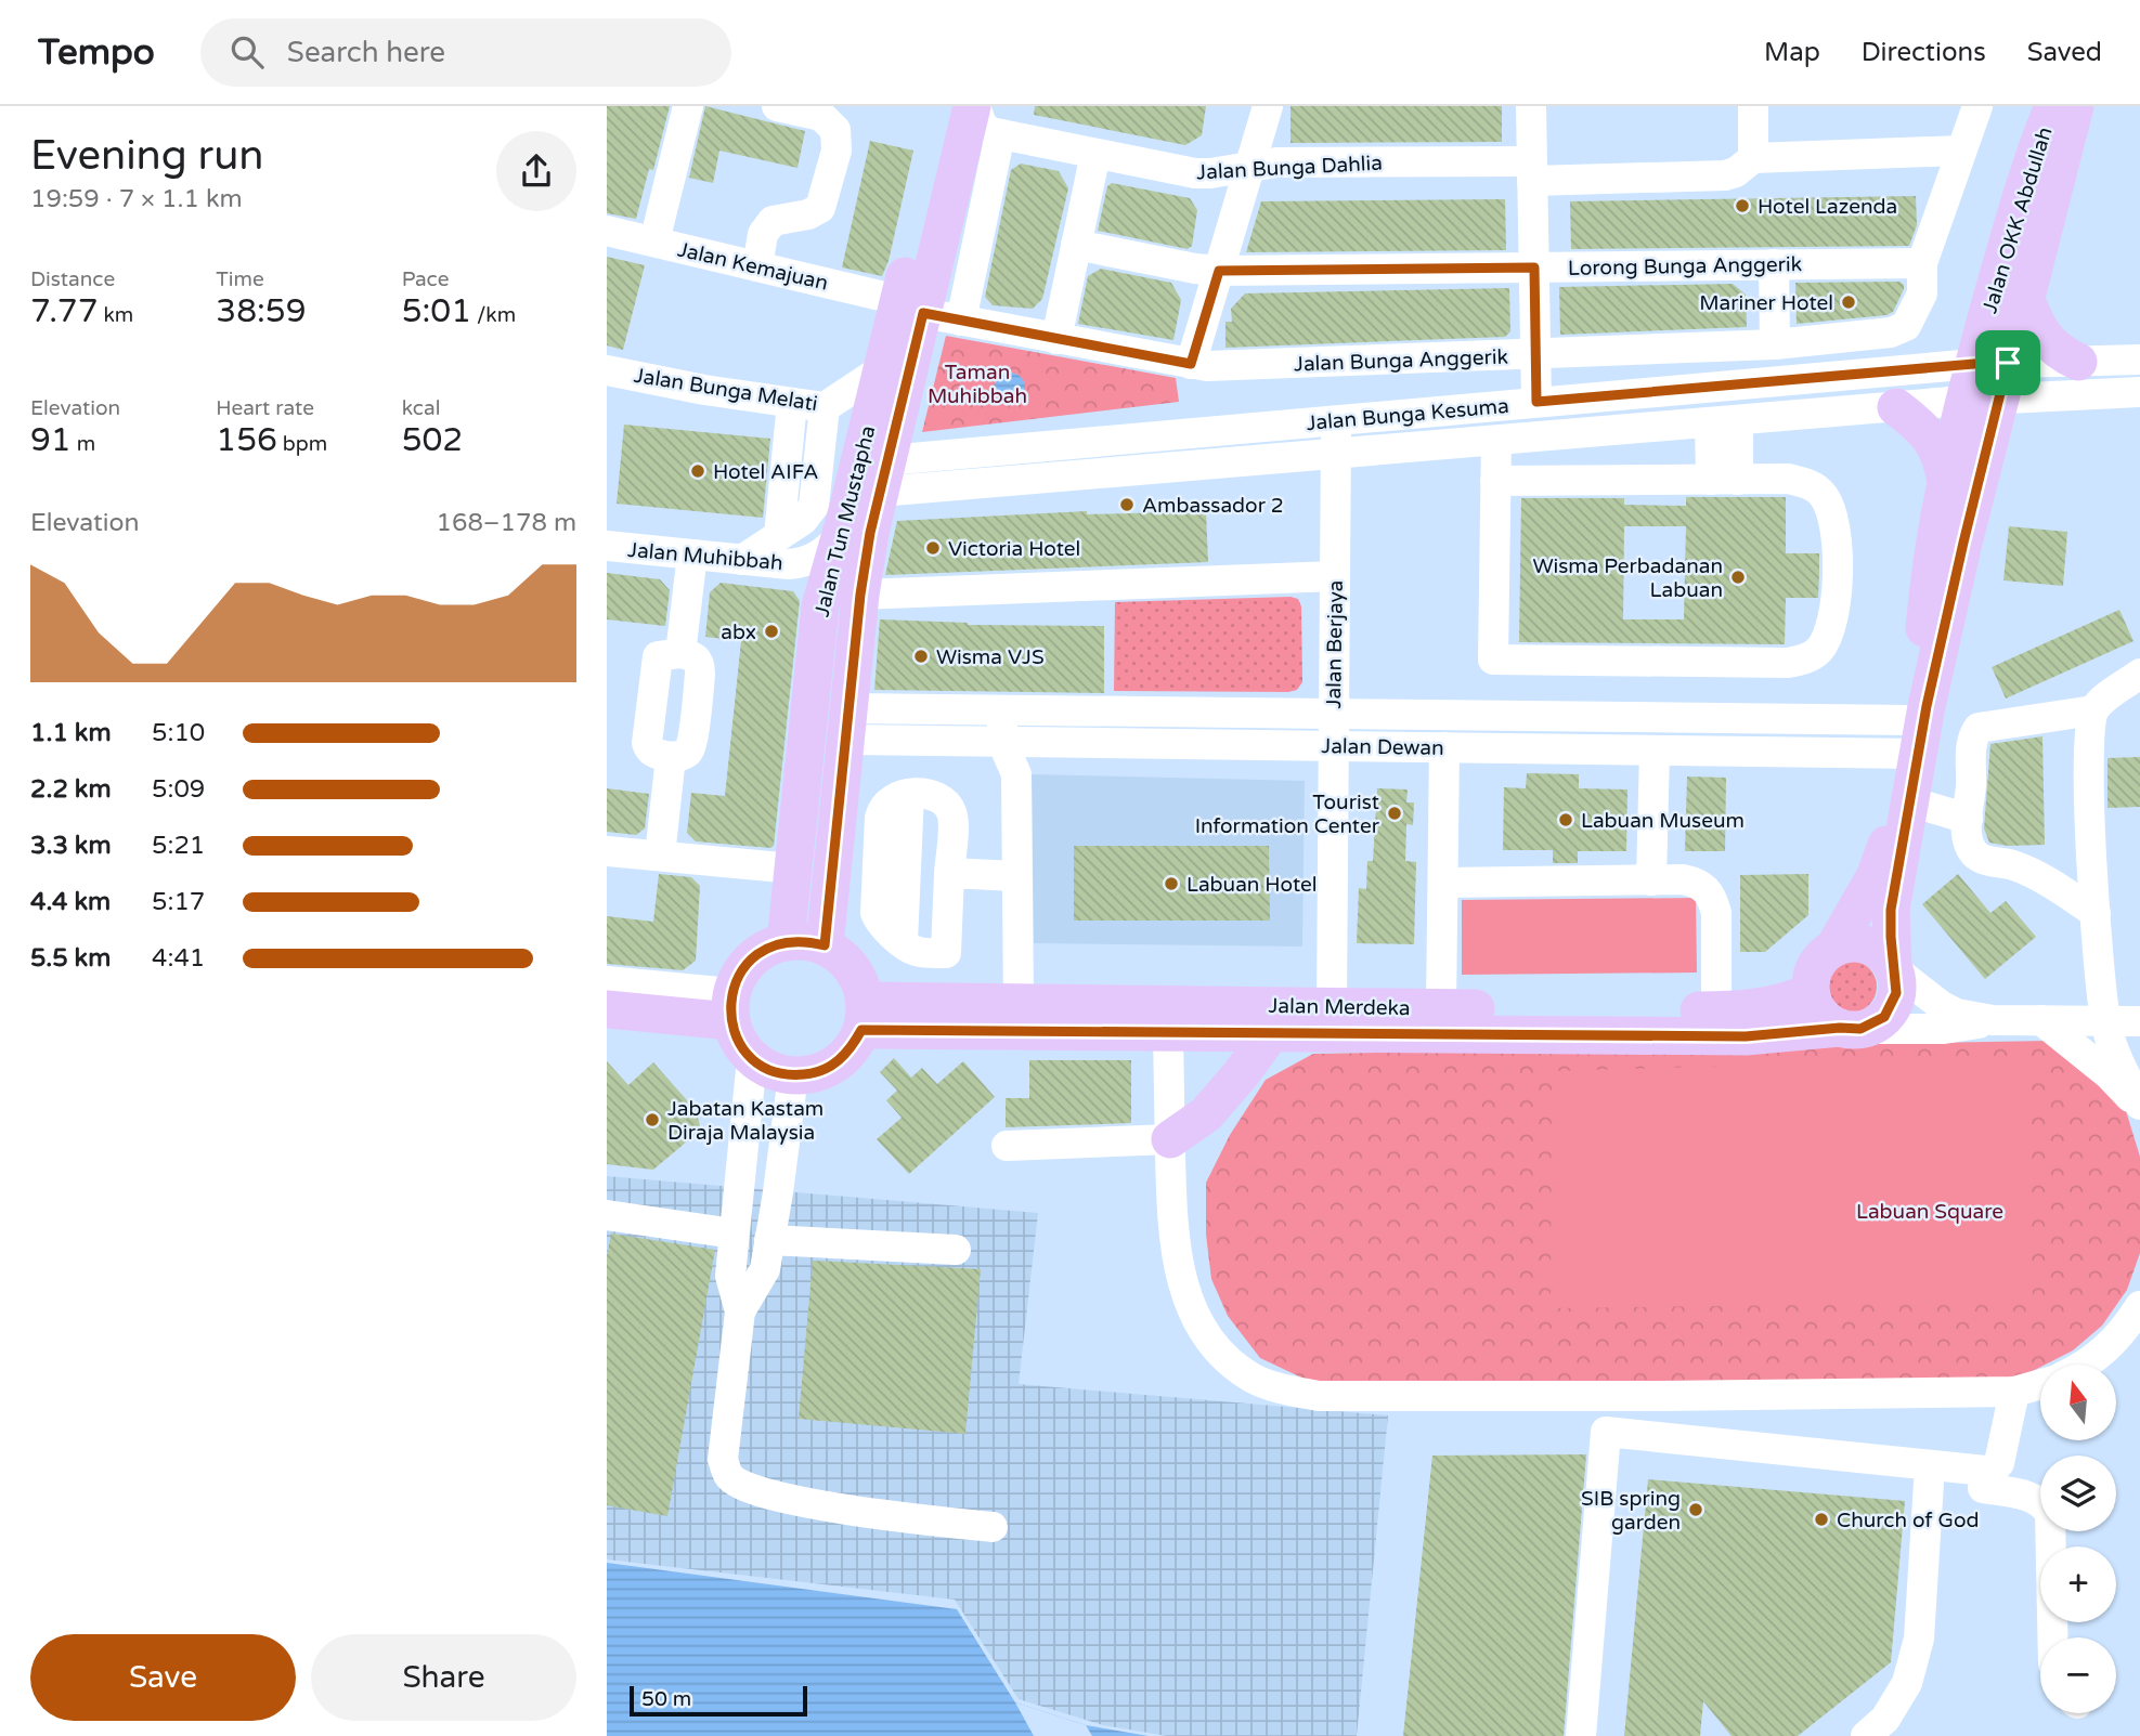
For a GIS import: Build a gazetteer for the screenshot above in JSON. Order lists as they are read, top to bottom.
{
  "streets": {
    "main road": ["Jalan OKK Abdullah", "Jalan Tun Mustapha", "Jalan Merdeka"],
    "street": [
      "Jalan Bunga Dahlia",
      "Jalan Kemajuan",
      "Lorong Bunga Anggerik",
      "Jalan Bunga Anggerik",
      "Jalan Bunga Melati",
      "Jalan Bunga Kesuma",
      "Jalan Muhibbah",
      "Jalan Berjaya",
      "Jalan Dewan"
    ]
  },
  "crossings": [
    ["Jalan OKK Abdullah", "Jalan Bunga Kesuma"],
    ["Jalan OKK Abdullah", "Jalan Dewan"],
    ["Jalan OKK Abdullah", "Jalan Merdeka"],
    ["Jalan Kemajuan", "Jalan Bunga Anggerik"],
    ["Jalan Kemajuan", "Jalan Tun Mustapha"],
    ["Lorong Bunga Anggerik", "Jalan Bunga Anggerik"],
    ["Jalan Bunga Anggerik", "Jalan Tun Mustapha"],
    ["Jalan Bunga Melati", "Jalan Tun Mustapha"],
    ["Jalan Bunga Kesuma", "Jalan Tun Mustapha"],
    ["Jalan Bunga Kesuma", "Jalan Berjaya"],
    ["Jalan Tun Mustapha", "Jalan Muhibbah"],
    ["Jalan Tun Mustapha", "Jalan Dewan"],
    ["Jalan Tun Mustapha", "Jalan Merdeka"],
    ["Jalan Berjaya", "Jalan Dewan"],
    ["Jalan Berjaya", "Jalan Merdeka"]
  ],
  "parks": ["Taman Muhibbah", "Labuan Square"],
  "places": [
    "Hotel Lazenda",
    "Mariner Hotel",
    "Hotel AIFA",
    "Ambassador 2",
    "Victoria Hotel",
    "Wisma Perbadanan Labuan",
    "abx",
    "Wisma VJS",
    "Tourist Information Center",
    "Labuan Museum",
    "Labuan Hotel",
    "Jabatan Kastam Diraja Malaysia",
    "SIB spring garden",
    "Church of God"
  ],
  "scale_bar": "50 m",
  "north": "top",
  "page": {
    "header": "Tempo",
    "search": "Search here",
    "nav": ["Map", "Directions", "Saved"],
    "heading": ["Evening run", "19:59 · 7 × 1.1 km"],
    "stats": [
      ["Distance", "7.77 km"],
      ["Time", "38:59"],
      ["Pace", "5:01 /km"],
      ["Elevation", "91 m"],
      ["Heart rate", "156 bpm"],
      ["kcal", "502"]
    ],
    "chart": ["Elevation", "168–178 m"],
    "list": [
      {
        "name": "1.1 km",
        "note": "5:10"
      },
      {
        "name": "2.2 km",
        "note": "5:09"
      },
      {
        "name": "3.3 km",
        "note": "5:21"
      },
      {
        "name": "4.4 km",
        "note": "5:17"
      },
      {
        "name": "5.5 km",
        "note": "4:41"
      }
    ],
    "map_buttons": ["+", "−"],
    "buttons": ["Save", "Share"],
    "scale": "50 m"
  }
}
